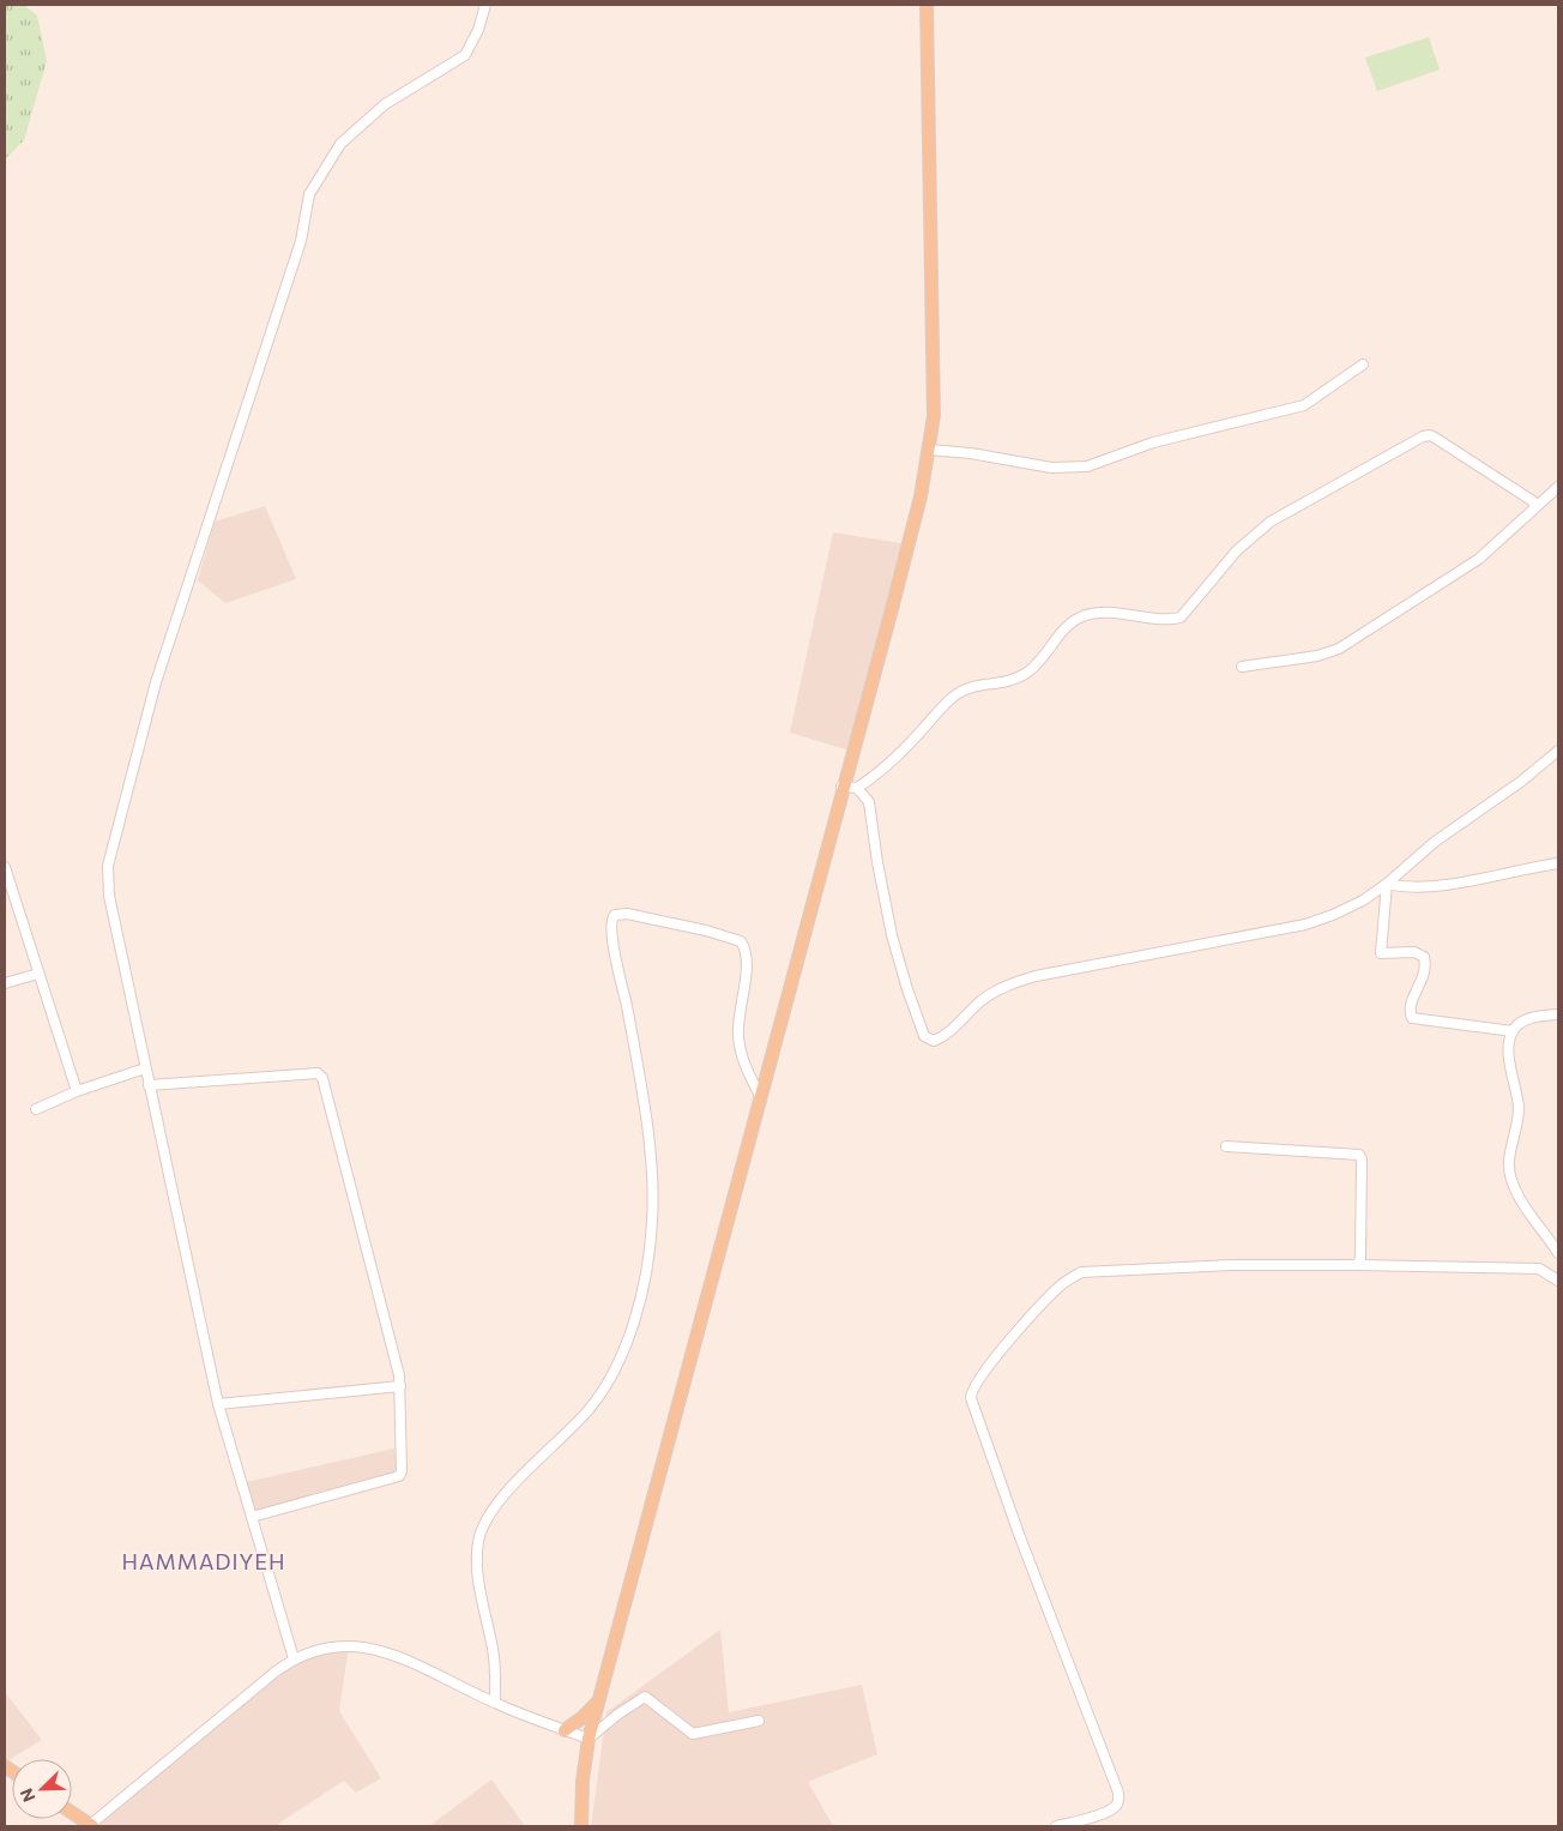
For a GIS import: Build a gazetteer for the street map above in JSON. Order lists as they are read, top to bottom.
{
  "districts": ["HAMMADIYEH"],
  "north": "bottom left"
}
